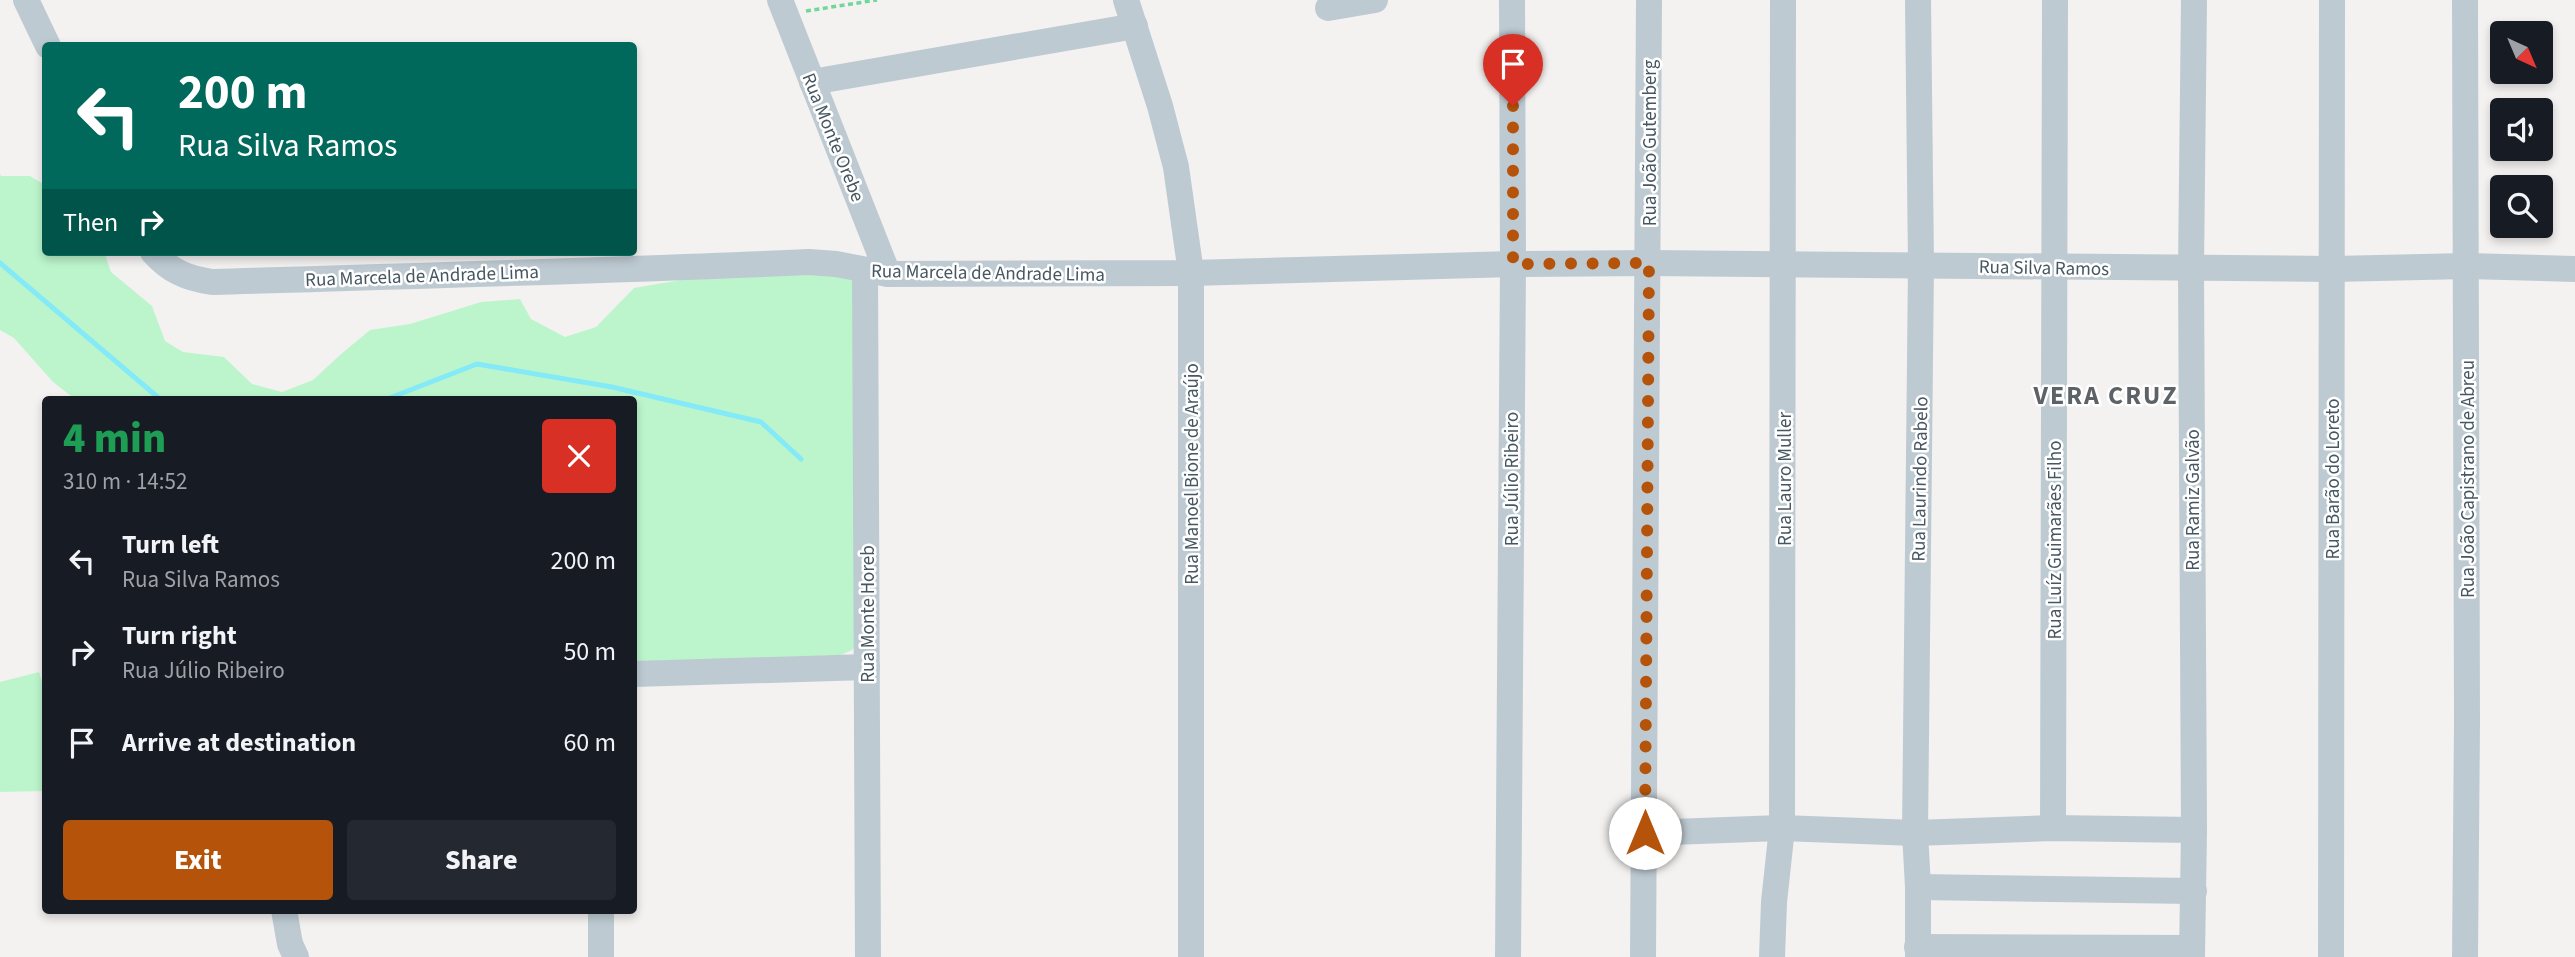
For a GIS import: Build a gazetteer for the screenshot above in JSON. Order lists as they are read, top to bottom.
{
  "streets": {
    "street": [
      "Rua Monte Orebe",
      "Rua João Gutemberg",
      "Rua Silva Ramos",
      "Rua Marcela de Andrade Lima",
      "Rua Manoel Bione de Araújo",
      "Rua Júlio Ribeiro",
      "Rua Lauro Muller",
      "Rua Laurindo Rabelo",
      "Rua Barão do Loreto",
      "Rua João Capistrano de Abreu",
      "Rua Ramiz Galvão",
      "Rua Luíz Guimarães Filho",
      "Rua Monte Horeb"
    ]
  },
  "crossings": [
    ["Rua Monte Orebe", "Rua Marcela de Andrade Lima"],
    ["Rua Monte Orebe", "Rua Monte Horeb"],
    ["Rua João Gutemberg", "Rua Silva Ramos"],
    ["Rua Silva Ramos", "Rua Marcela de Andrade Lima"],
    ["Rua Silva Ramos", "Rua Júlio Ribeiro"],
    ["Rua Silva Ramos", "Rua Lauro Muller"],
    ["Rua Silva Ramos", "Rua Laurindo Rabelo"],
    ["Rua Silva Ramos", "Rua Barão do Loreto"],
    ["Rua Silva Ramos", "Rua João Capistrano de Abreu"],
    ["Rua Silva Ramos", "Rua Ramiz Galvão"],
    ["Rua Silva Ramos", "Rua Luíz Guimarães Filho"],
    ["Rua Marcela de Andrade Lima", "Rua Manoel Bione de Araújo"],
    ["Rua Marcela de Andrade Lima", "Rua Júlio Ribeiro"],
    ["Rua Marcela de Andrade Lima", "Rua Monte Horeb"]
  ],
  "districts": ["VERA CRUZ"],
  "north": "bottom right",
  "page": {
    "turn": ["200 m", "Rua Silva Ramos"],
    "then": "Then",
    "heading": ["4 min", "310 m · 14:52"],
    "list": [
      {
        "name": "Turn left",
        "note": "Rua Silva Ramos",
        "value": "200 m"
      },
      {
        "name": "Turn right",
        "note": "Rua Júlio Ribeiro",
        "value": "50 m"
      },
      {
        "name": "Arrive at destination",
        "value": "60 m"
      }
    ],
    "buttons": ["Exit", "Share"]
  }
}
